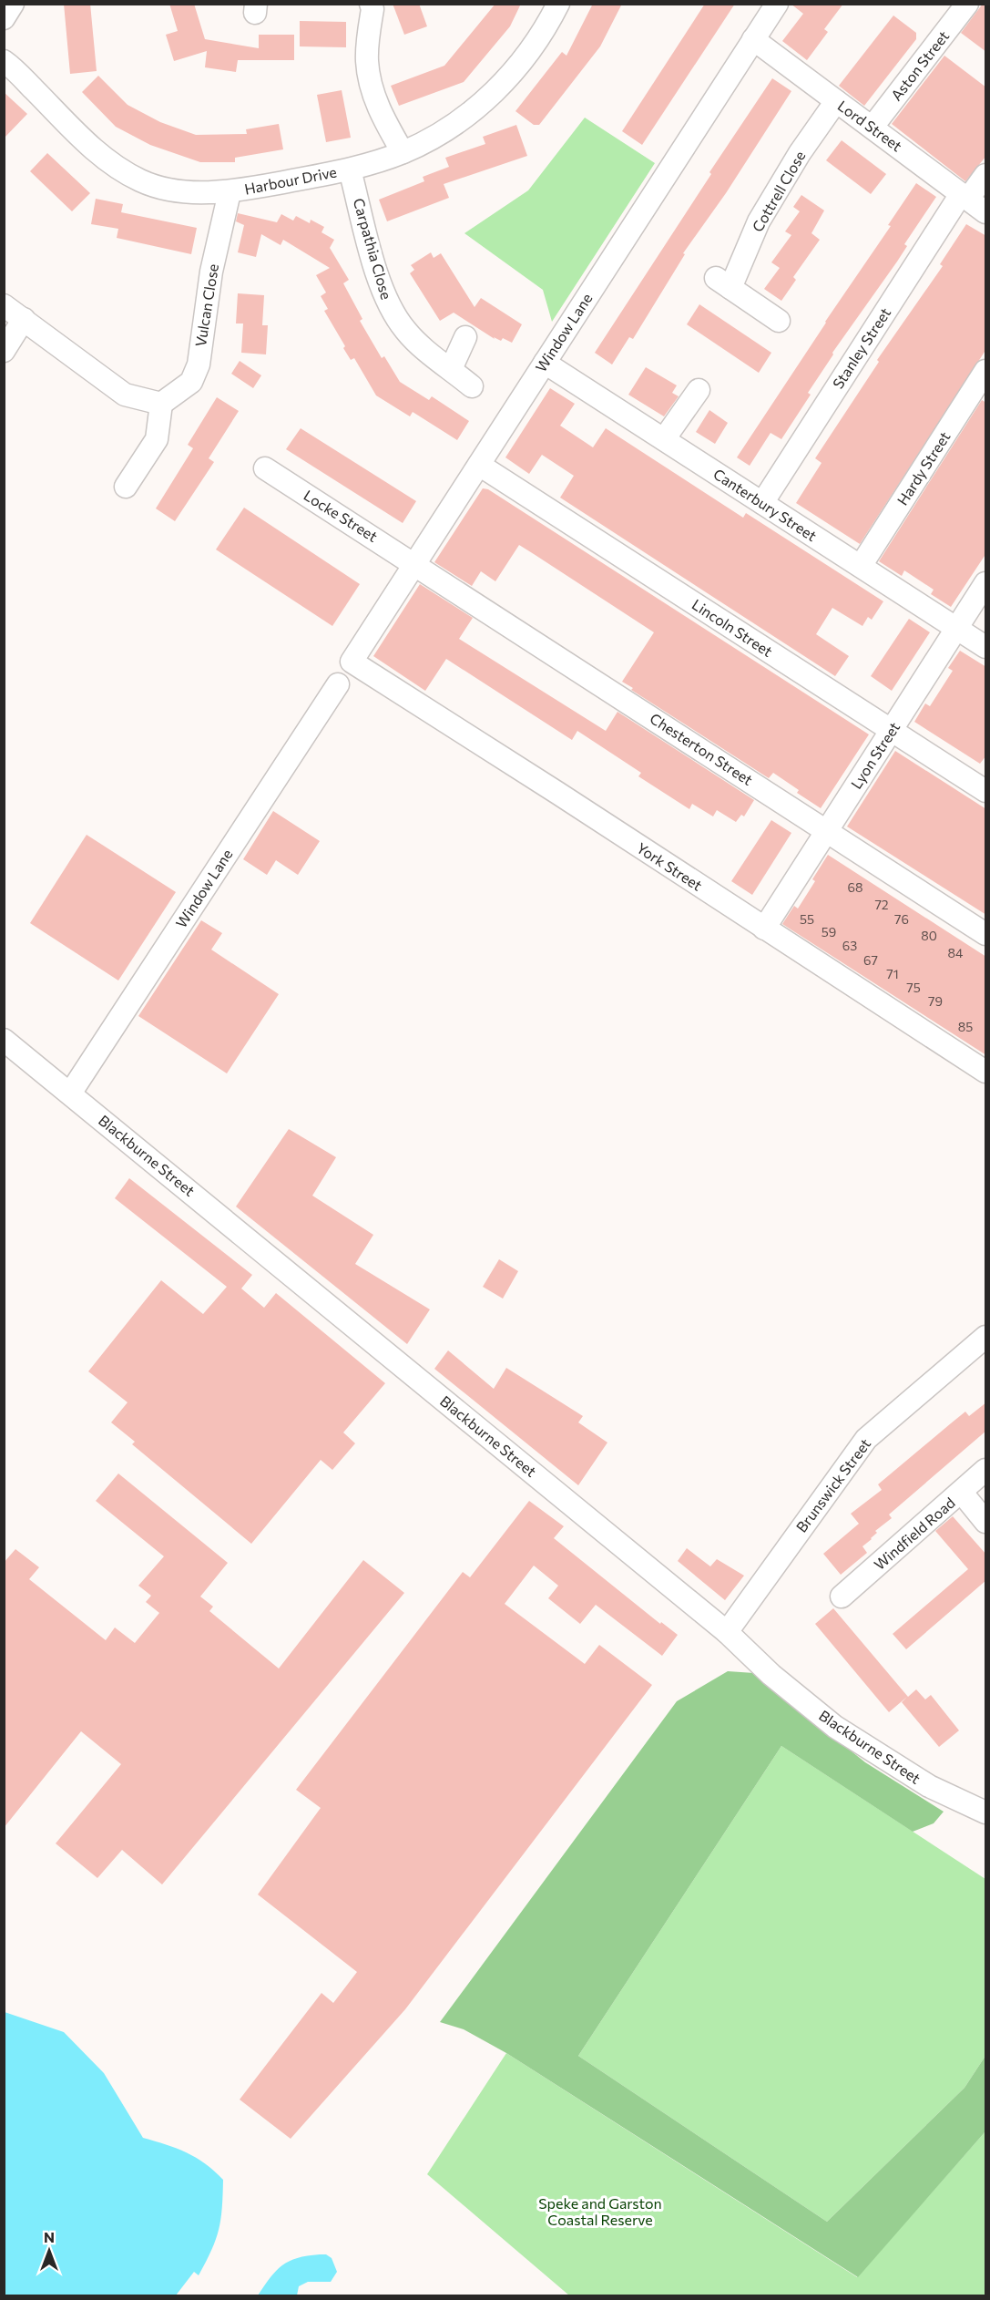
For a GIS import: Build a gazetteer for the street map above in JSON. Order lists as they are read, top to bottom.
{
  "streets": {
    "street": [
      "Aston Street",
      "Lord Street",
      "Harbour Drive",
      "Cottrell Close",
      "Carpathia Close",
      "Vulcan Close",
      "Window Lane",
      "Stanley Street",
      "Hardy Street",
      "Canterbury Street",
      "Locke Street",
      "Lincoln Street",
      "Chesterton Street",
      "Lyon Street",
      "York Street",
      "Blackburne Street",
      "Brunswick Street",
      "Windfield Road"
    ]
  },
  "crossings": [
    ["Aston Street", "Lord Street"],
    ["Lord Street", "Cottrell Close"],
    ["Lord Street", "Window Lane"],
    ["Lord Street", "Stanley Street"],
    ["Harbour Drive", "Carpathia Close"],
    ["Harbour Drive", "Vulcan Close"],
    ["Window Lane", "Canterbury Street"],
    ["Window Lane", "Locke Street"],
    ["Window Lane", "Lincoln Street"],
    ["Window Lane", "Chesterton Street"],
    ["Window Lane", "York Street"],
    ["Window Lane", "Blackburne Street"],
    ["Stanley Street", "Canterbury Street"],
    ["Hardy Street", "Canterbury Street"],
    ["Canterbury Street", "Lyon Street"],
    ["Locke Street", "Chesterton Street"],
    ["Lincoln Street", "Lyon Street"],
    ["Chesterton Street", "Lyon Street"],
    ["Lyon Street", "York Street"],
    ["Blackburne Street", "Brunswick Street"]
  ],
  "parks": ["Speke and Garston Coastal Reserve"],
  "house_numbers": [
    "68",
    "72",
    "55",
    "76",
    "59",
    "80",
    "63",
    "84",
    "67",
    "71",
    "75",
    "79",
    "85"
  ],
  "north": "top"
}
